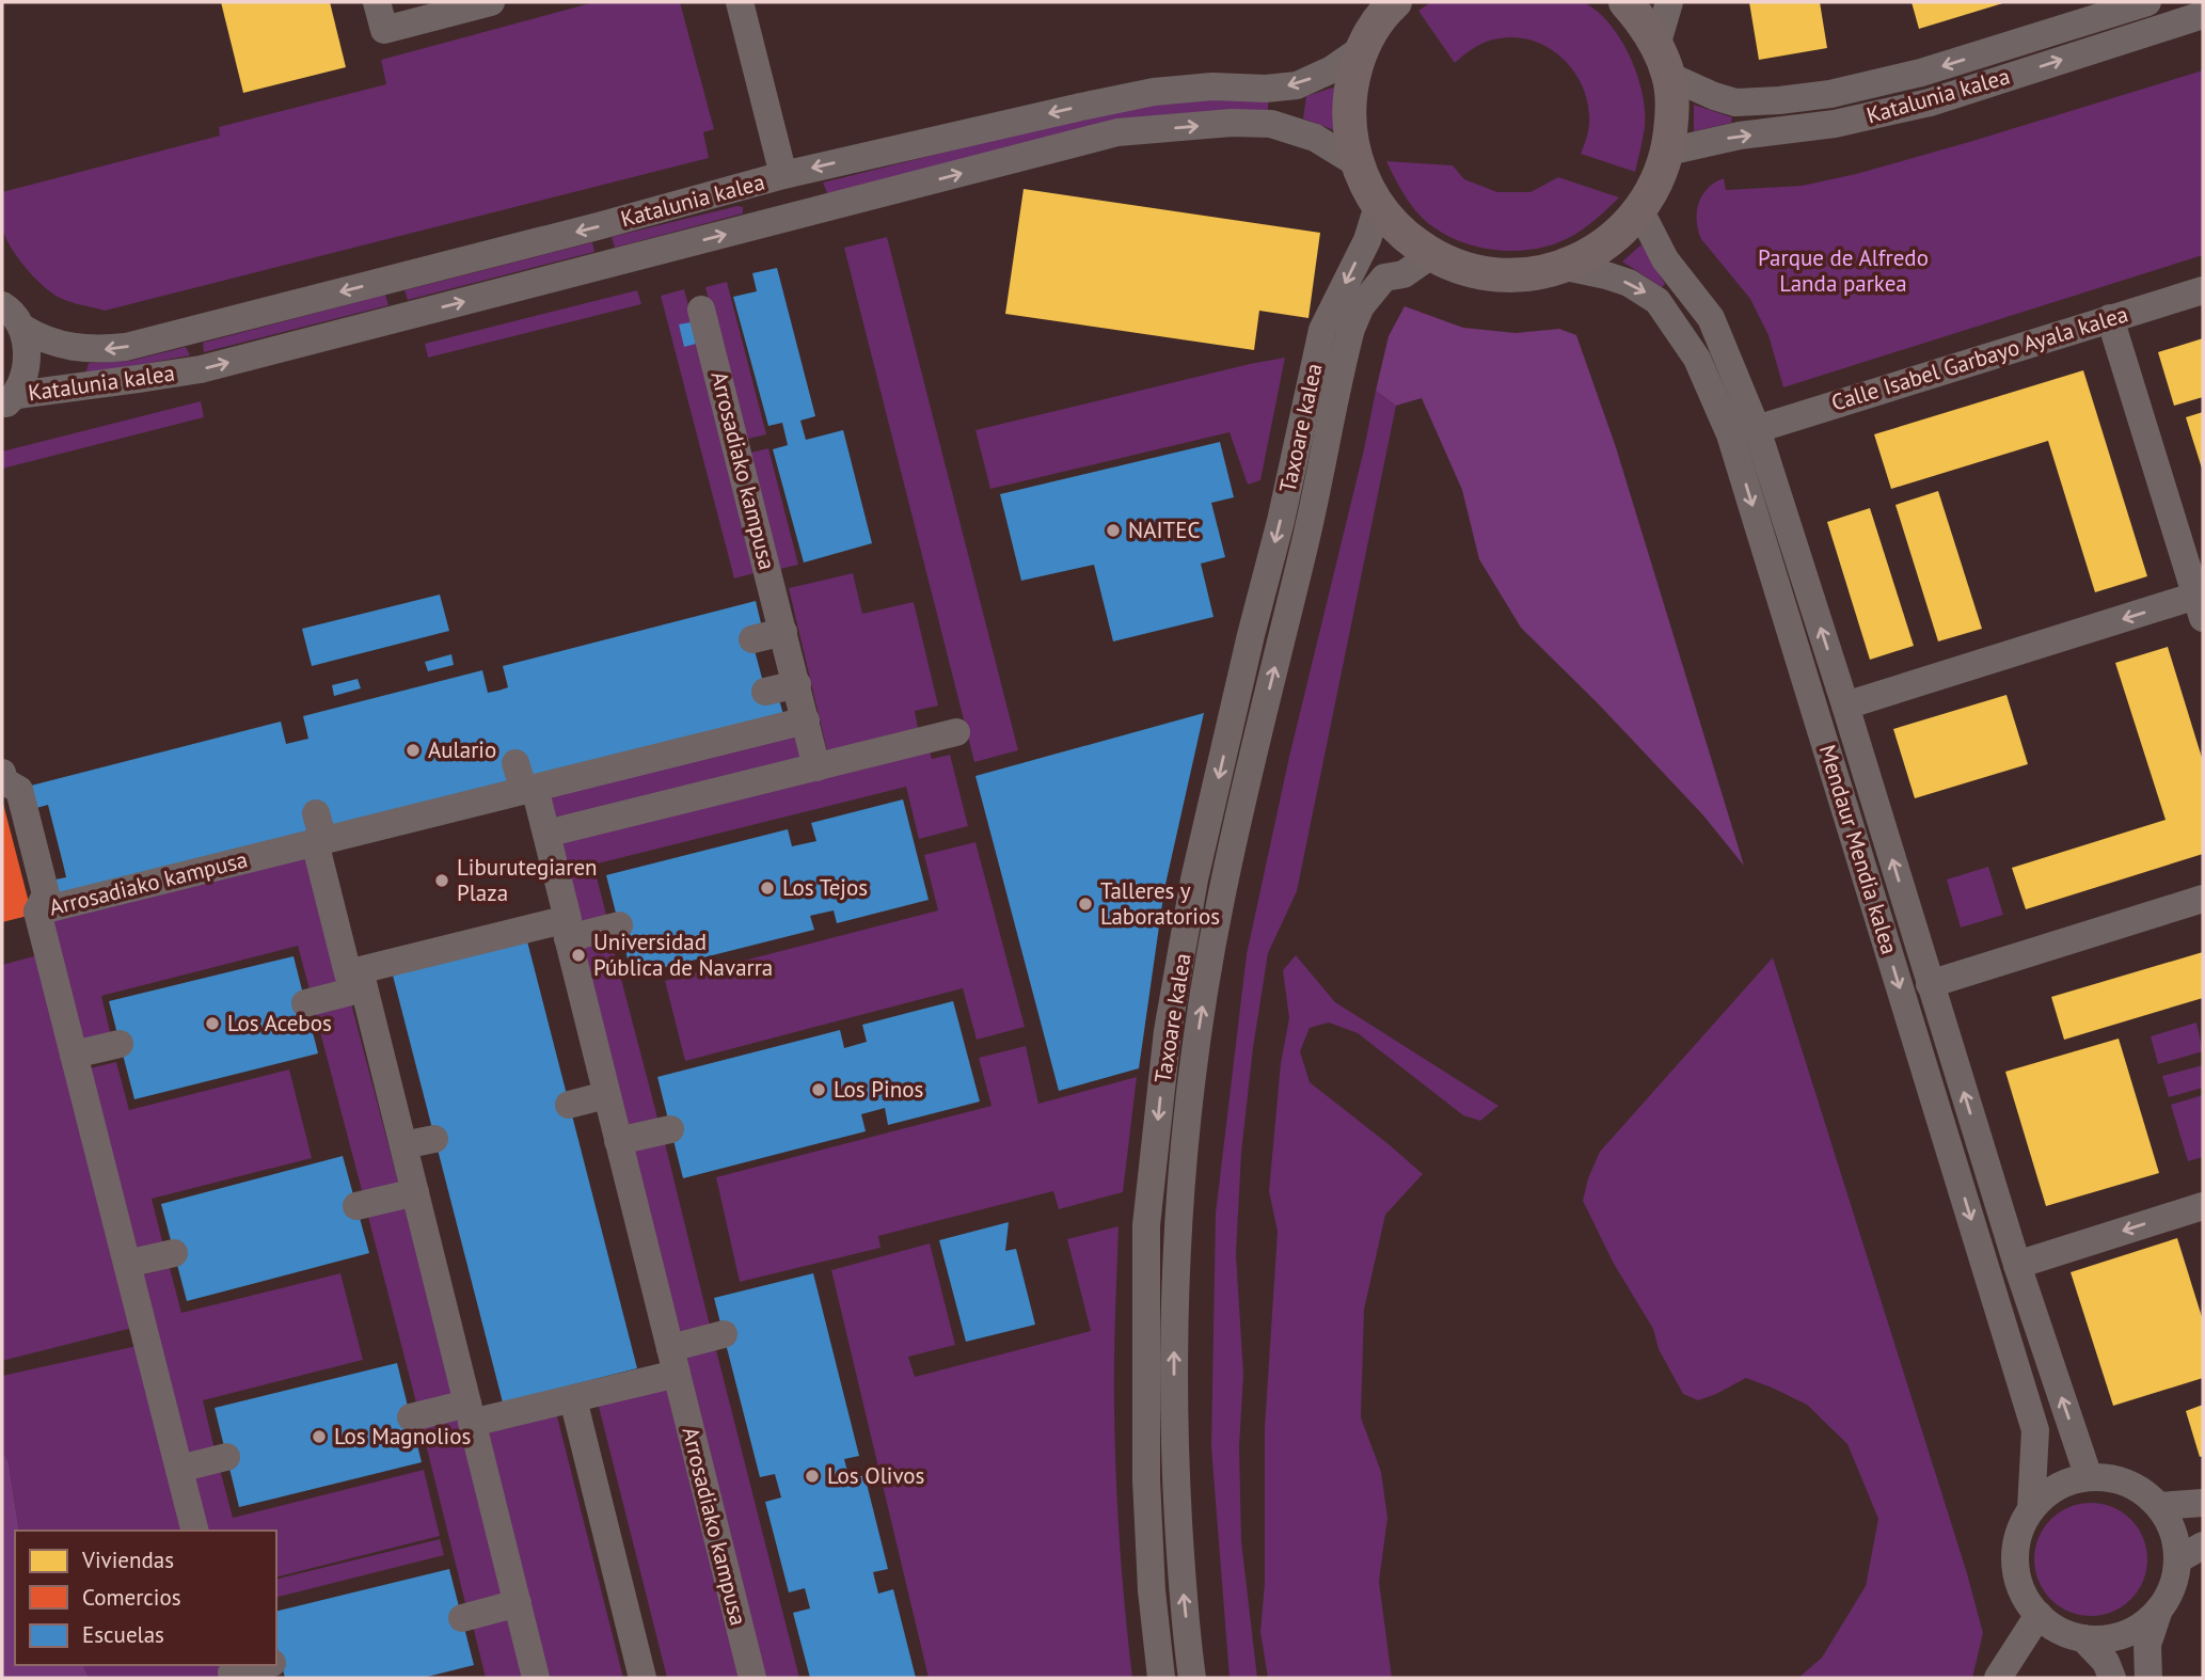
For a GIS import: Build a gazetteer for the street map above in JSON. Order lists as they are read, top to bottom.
{
  "streets": {
    "street": [
      "Katalunia kalea",
      "Calle Isabel Garbayo Ayala kalea",
      "Taxoare kalea",
      "Arrosadiako kampusa",
      "Mendaur Mendia kalea"
    ]
  },
  "crossings": [
    ["Calle Isabel Garbayo Ayala kalea", "Mendaur Mendia kalea"]
  ],
  "parks": ["Parque de Alfredo Landa parkea"],
  "places": [
    "NAITEC",
    "Aulario",
    "Liburutegiaren Plaza",
    "Los Tejos",
    "Talleres y Laboratorios",
    "Universidad Pública de Navarra",
    "Los Acebos",
    "Los Pinos",
    "Los Magnolios",
    "Los Olivos"
  ],
  "legend": ["Viviendas", "Comercios", "Escuelas"]
}
